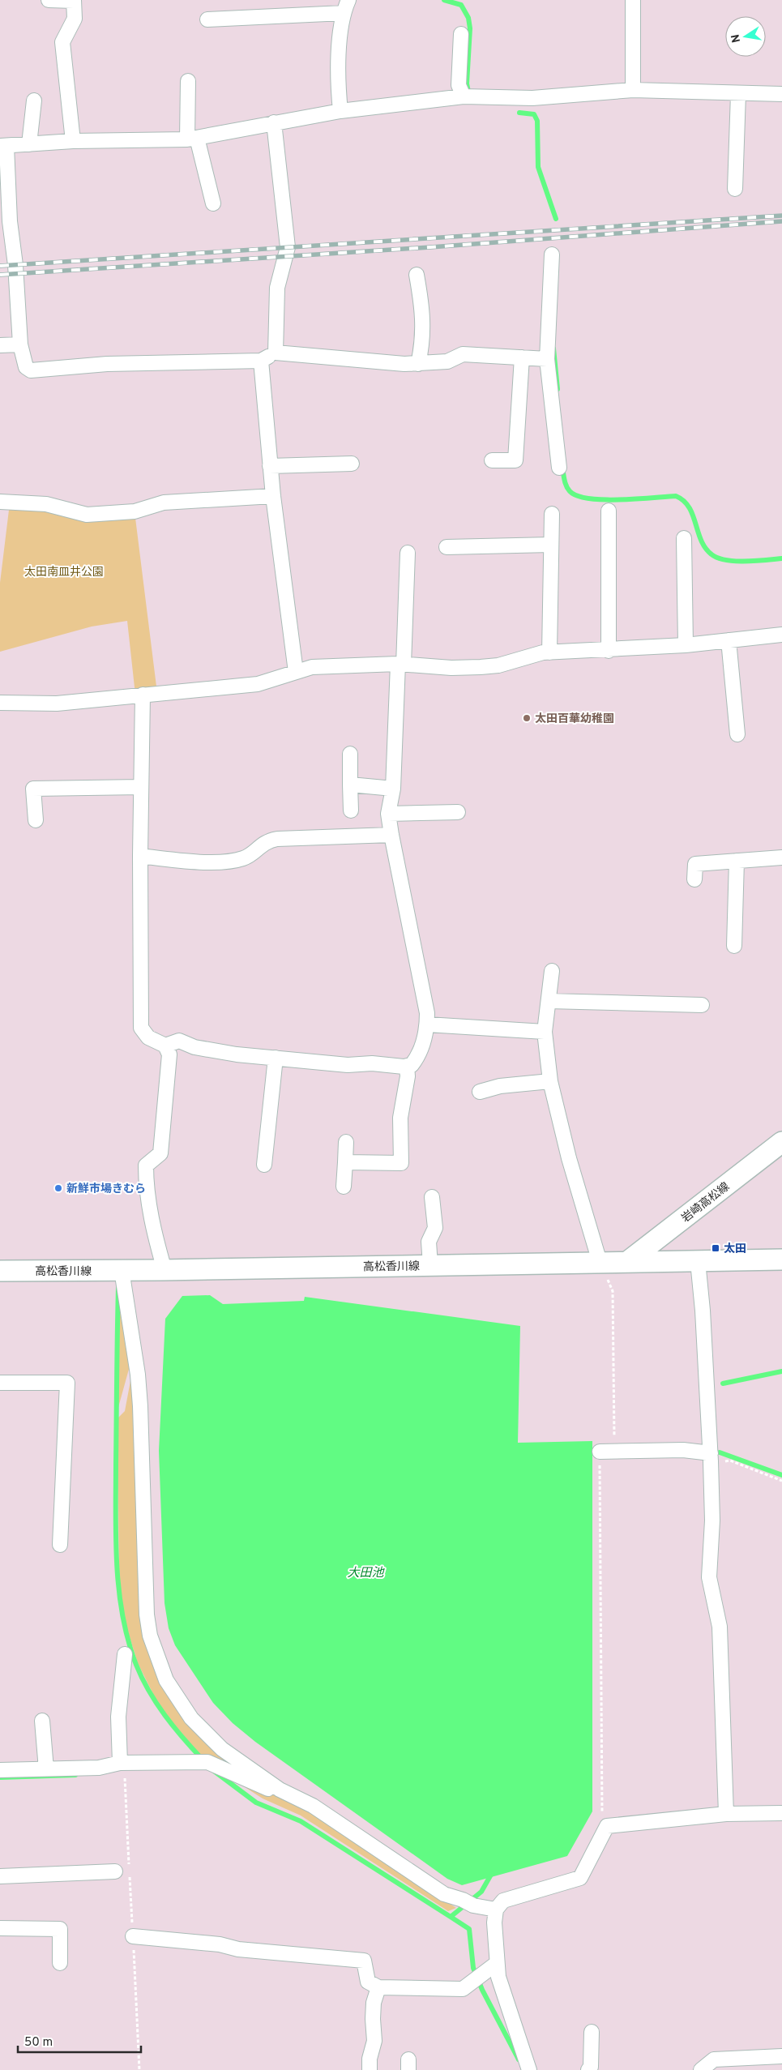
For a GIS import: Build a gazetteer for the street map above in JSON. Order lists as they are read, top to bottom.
{
  "streets": {
    "main road": ["岩崎高松線", "高松香川線"]
  },
  "crossings": [
    ["岩崎高松線", "高松香川線"]
  ],
  "water": ["大田池"],
  "parks": ["太田南皿井公園"],
  "places": {
    "other": ["太田百華幼稚園", "新鮮市場きむら"],
    "transit": ["太田"]
  },
  "scale_bar": "50 m",
  "north": "left"
}
